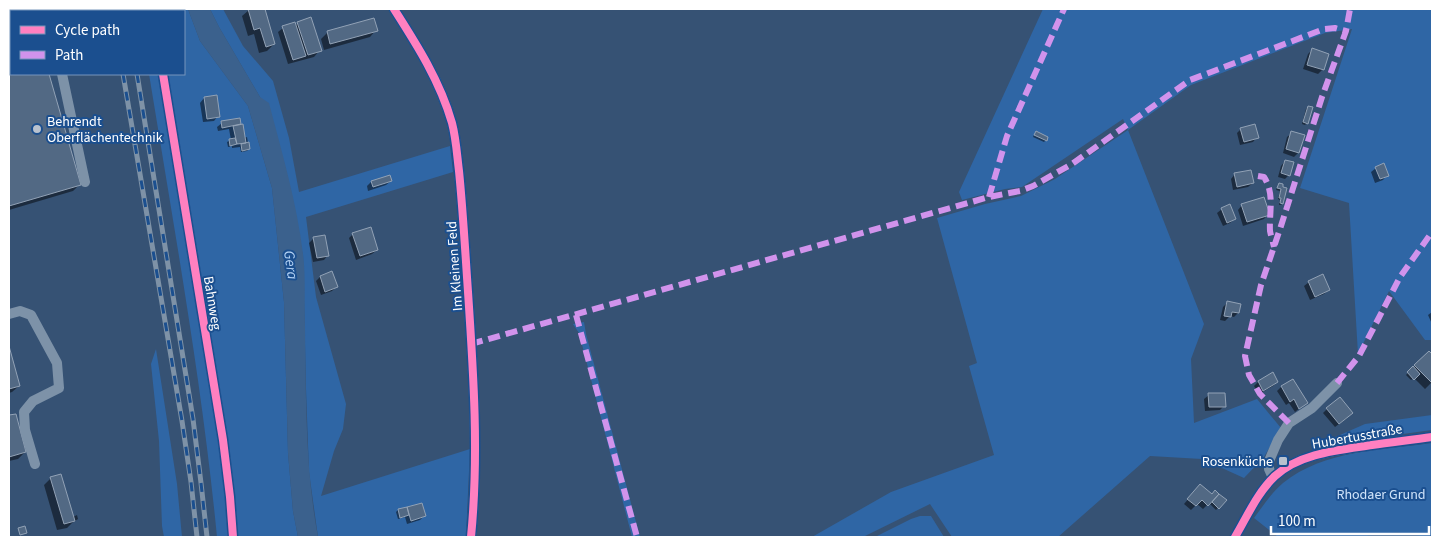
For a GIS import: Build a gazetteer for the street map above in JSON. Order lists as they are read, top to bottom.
{
  "streets": {
    "street": ["Im Kleinen Feld", "Bahnweg", "Hubertusstraße"]
  },
  "water": ["Gera"],
  "parks": ["Rhodaer Grund"],
  "places": {
    "other": ["Behrendt Oberflächentechnik"],
    "transit": ["Rosenküche"]
  },
  "legend": ["Cycle path", "Path"],
  "scale_bar": "100 m"
}
